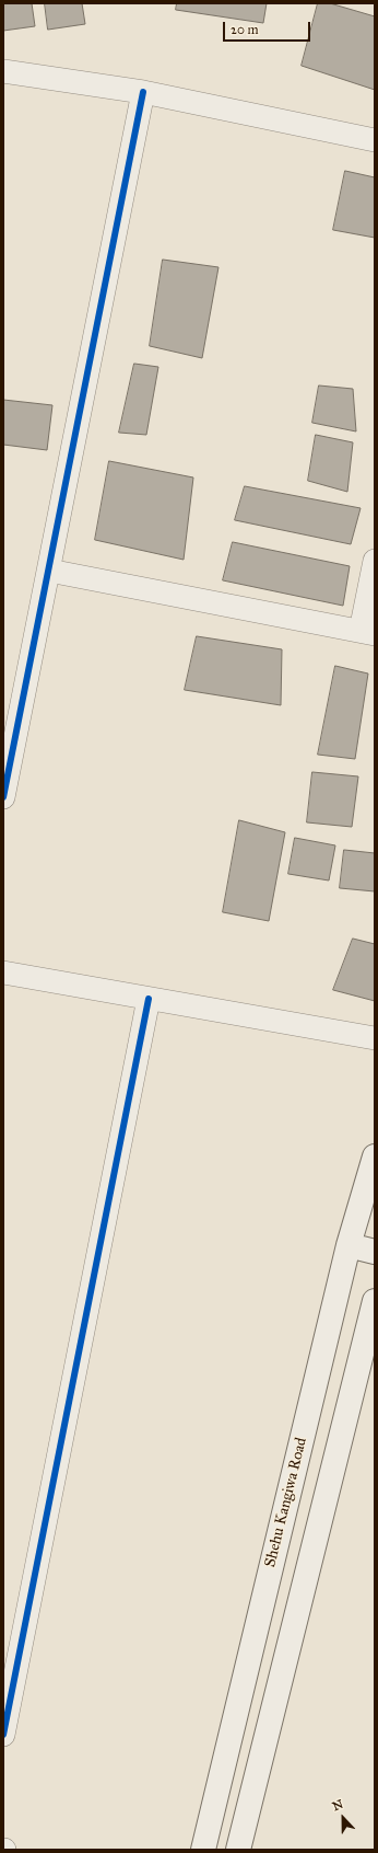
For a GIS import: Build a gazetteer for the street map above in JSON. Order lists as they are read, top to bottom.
{
  "streets": {
    "main road": ["Shehu Kangiwa Road"]
  },
  "scale_bar": "20 m",
  "north": "top"
}
